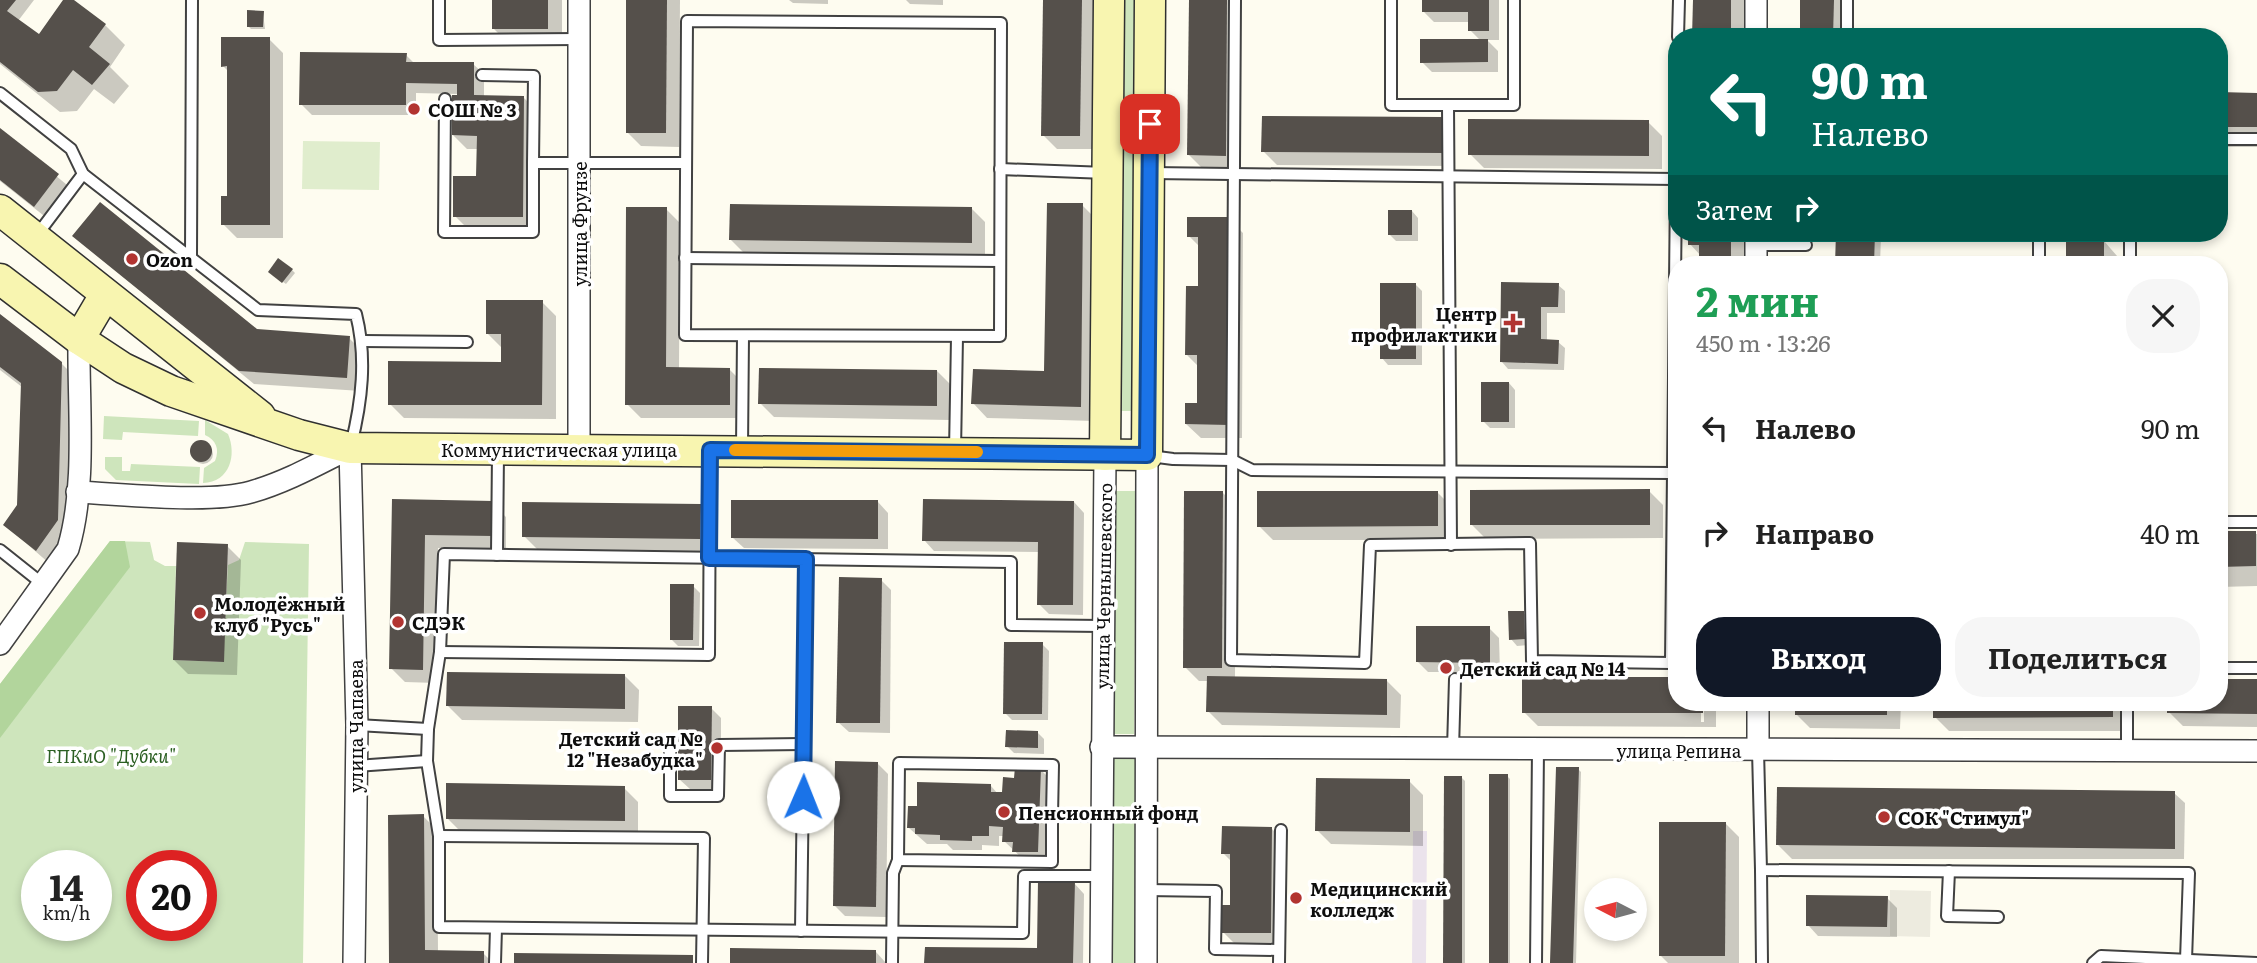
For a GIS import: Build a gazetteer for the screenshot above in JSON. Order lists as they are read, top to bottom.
{
  "streets": {
    "main road": ["Коммунистическая улица", "улица Чернышевского"],
    "street": ["улица Фрунзе", "улица Чапаева", "улица Репина"]
  },
  "crossings": [
    ["улица Фрунзе", "Коммунистическая улица"],
    ["Коммунистическая улица", "улица Чернышевского"],
    ["Коммунистическая улица", "улица Чапаева"],
    ["улица Чернышевского", "улица Репина"]
  ],
  "parks": ["ГПКиО \"Дубки\""],
  "places": {
    "other": [
      "СОШ № 3",
      "Ozon",
      "Молодёжный клуб \"Русь\"",
      "СДЭК",
      "Детский сад № 14",
      "Детский сад № 12 \"Незабудка\"",
      "Пенсионный фонд",
      "СОК \"Стимул\"",
      "Медицинский колледж"
    ],
    "health": ["Центр профилактики"]
  },
  "north": "left",
  "page": {
    "turn": ["90 m", "Налево"],
    "then": "Затем",
    "heading": ["2 мин", "450 m · 13:26"],
    "list": [
      {
        "name": "Налево",
        "value": "90 m"
      },
      {
        "name": "Направо",
        "value": "40 m"
      }
    ],
    "buttons": ["Выход", "Поделиться"],
    "speed": "14 km/h",
    "limit": "20"
  }
}
